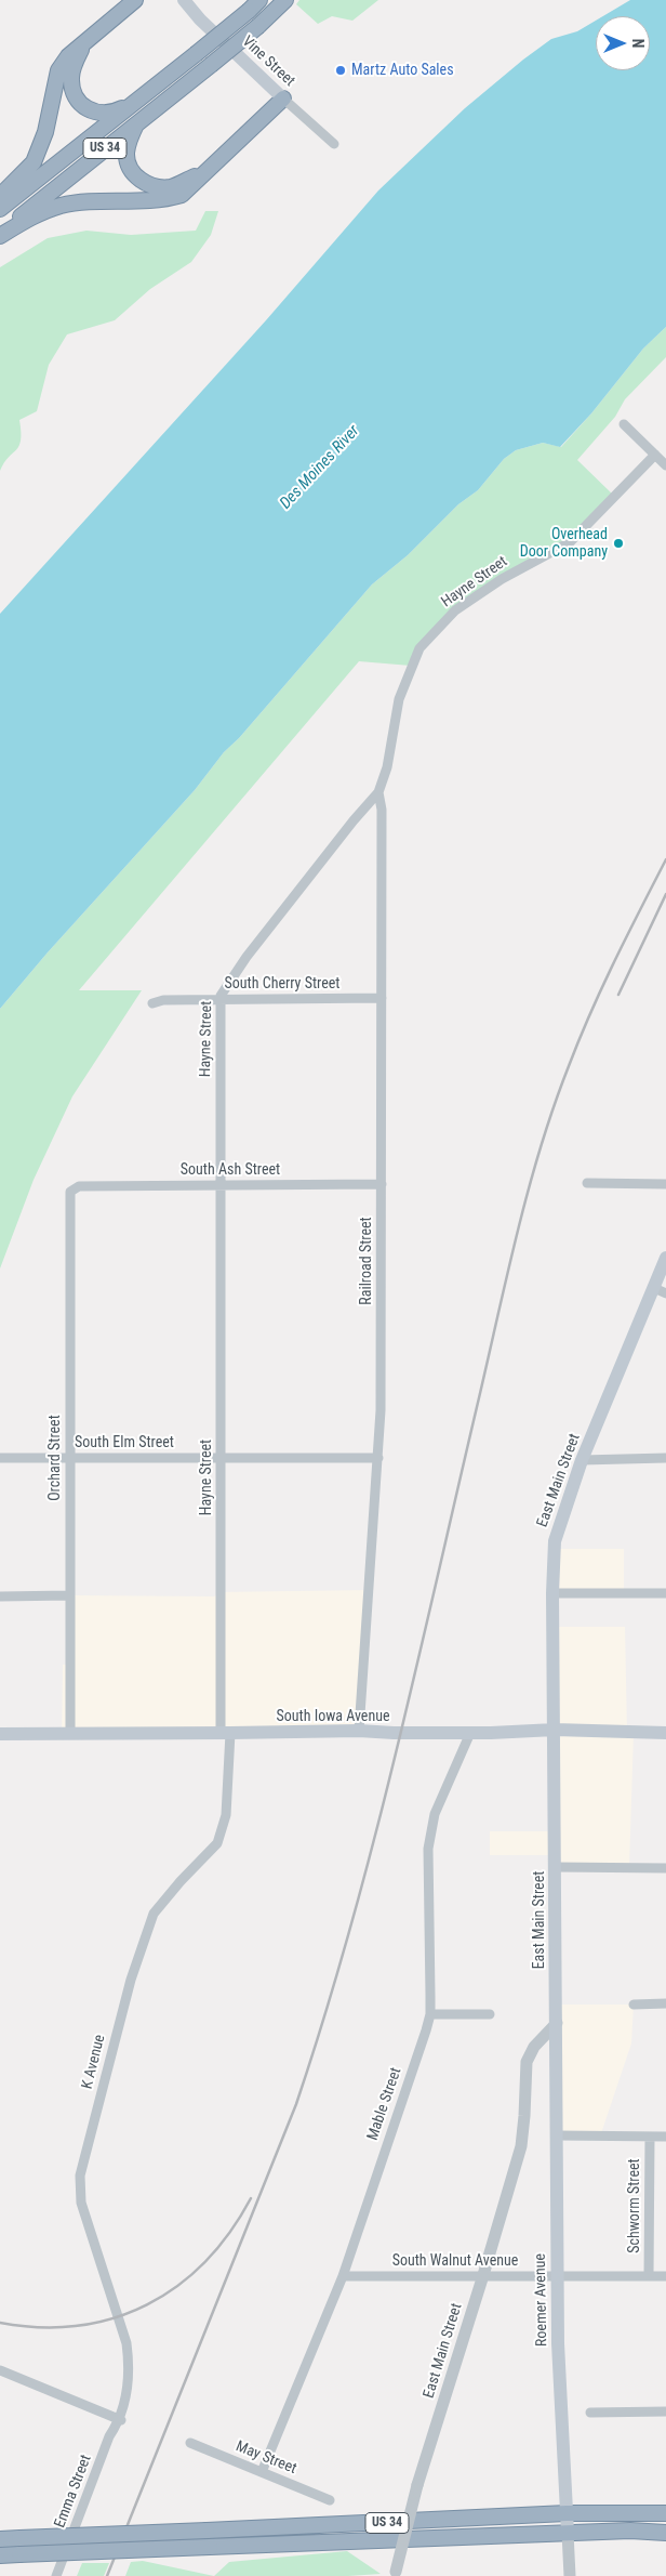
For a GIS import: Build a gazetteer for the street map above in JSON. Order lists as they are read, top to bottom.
{
  "streets": {
    "highway": ["US 34"],
    "main road": [
      "Vine Street",
      "East Main Street",
      "South Iowa Avenue",
      "Roemer Avenue"
    ],
    "street": [
      "Hayne Street",
      "South Cherry Street",
      "South Ash Street",
      "Railroad Street",
      "South Elm Street",
      "Orchard Street",
      "K Avenue",
      "Mable Street",
      "Schworm Street",
      "South Walnut Avenue",
      "May Street",
      "Emma Street"
    ]
  },
  "crossings": [
    ["US 34", "Roemer Avenue"],
    ["Hayne Street", "South Cherry Street"],
    ["Hayne Street", "South Ash Street"],
    ["Hayne Street", "Railroad Street"],
    ["Hayne Street", "South Elm Street"],
    ["Hayne Street", "South Iowa Avenue"],
    ["Hayne Street", "K Avenue"],
    ["South Cherry Street", "Railroad Street"],
    ["South Ash Street", "Railroad Street"],
    ["South Ash Street", "Orchard Street"],
    ["Railroad Street", "South Elm Street"],
    ["Railroad Street", "South Iowa Avenue"],
    ["South Elm Street", "Orchard Street"],
    ["Orchard Street", "South Iowa Avenue"],
    ["East Main Street", "South Iowa Avenue"],
    ["East Main Street", "South Walnut Avenue"],
    ["East Main Street", "Roemer Avenue"],
    ["South Iowa Avenue", "K Avenue"],
    ["South Iowa Avenue", "Mable Street"],
    ["K Avenue", "Emma Street"],
    ["Mable Street", "South Walnut Avenue"],
    ["Mable Street", "May Street"],
    ["Schworm Street", "South Walnut Avenue"],
    ["South Walnut Avenue", "Roemer Avenue"]
  ],
  "water": ["Des Moines River"],
  "places": ["Martz Auto Sales", "Overhead Door Company"],
  "north": "right"
}
